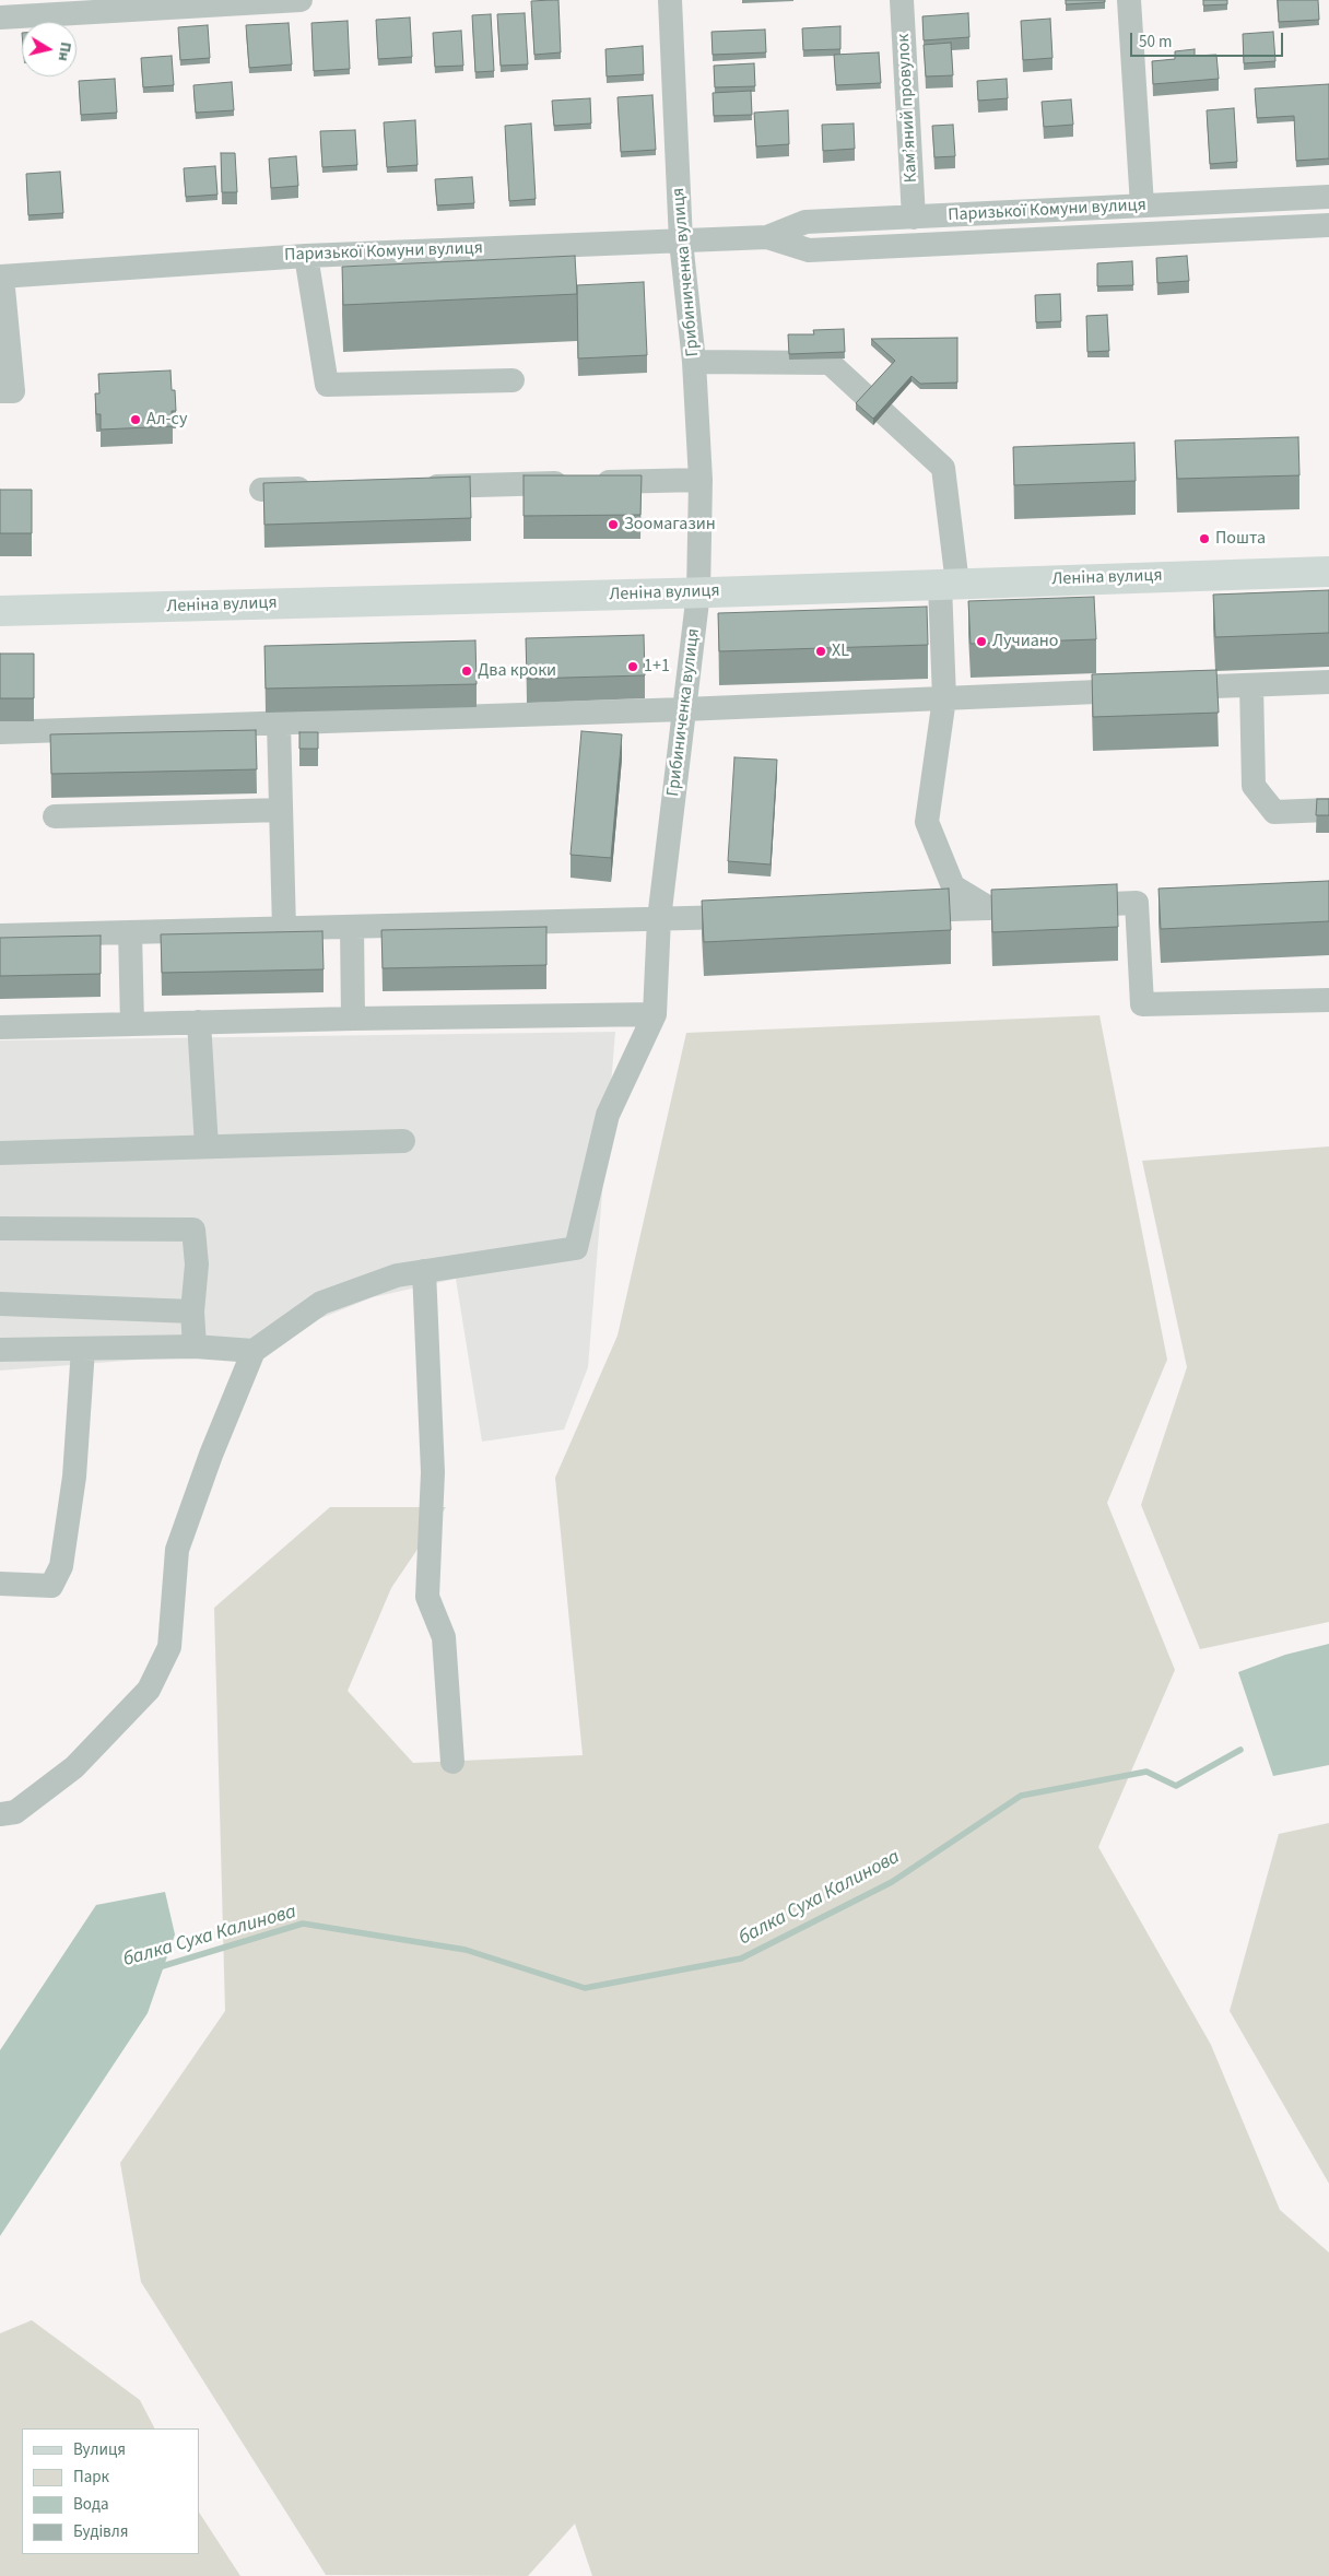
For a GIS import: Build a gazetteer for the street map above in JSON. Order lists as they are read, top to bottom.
{
  "streets": {
    "main road": ["Леніна вулиця"],
    "street": ["Кам’яний провулок", "Паризької Комуни вулиця", "Грибиниченка вулиця"]
  },
  "crossings": [
    ["Кам’яний провулок", "Паризької Комуни вулиця"],
    ["Паризької Комуни вулиця", "Грибиниченка вулиця"],
    ["Грибиниченка вулиця", "Леніна вулиця"]
  ],
  "water": ["балка Суха Калинова"],
  "places": [
    "Ал-су",
    "Зоомагазин",
    "Пошта",
    "Лучиано",
    "XL",
    "1+1",
    "Два кроки"
  ],
  "legend": [
    "Вулиця",
    "Парк",
    "Вода",
    "Будівля"
  ],
  "scale_bar": "50 m",
  "north": "right"
}
